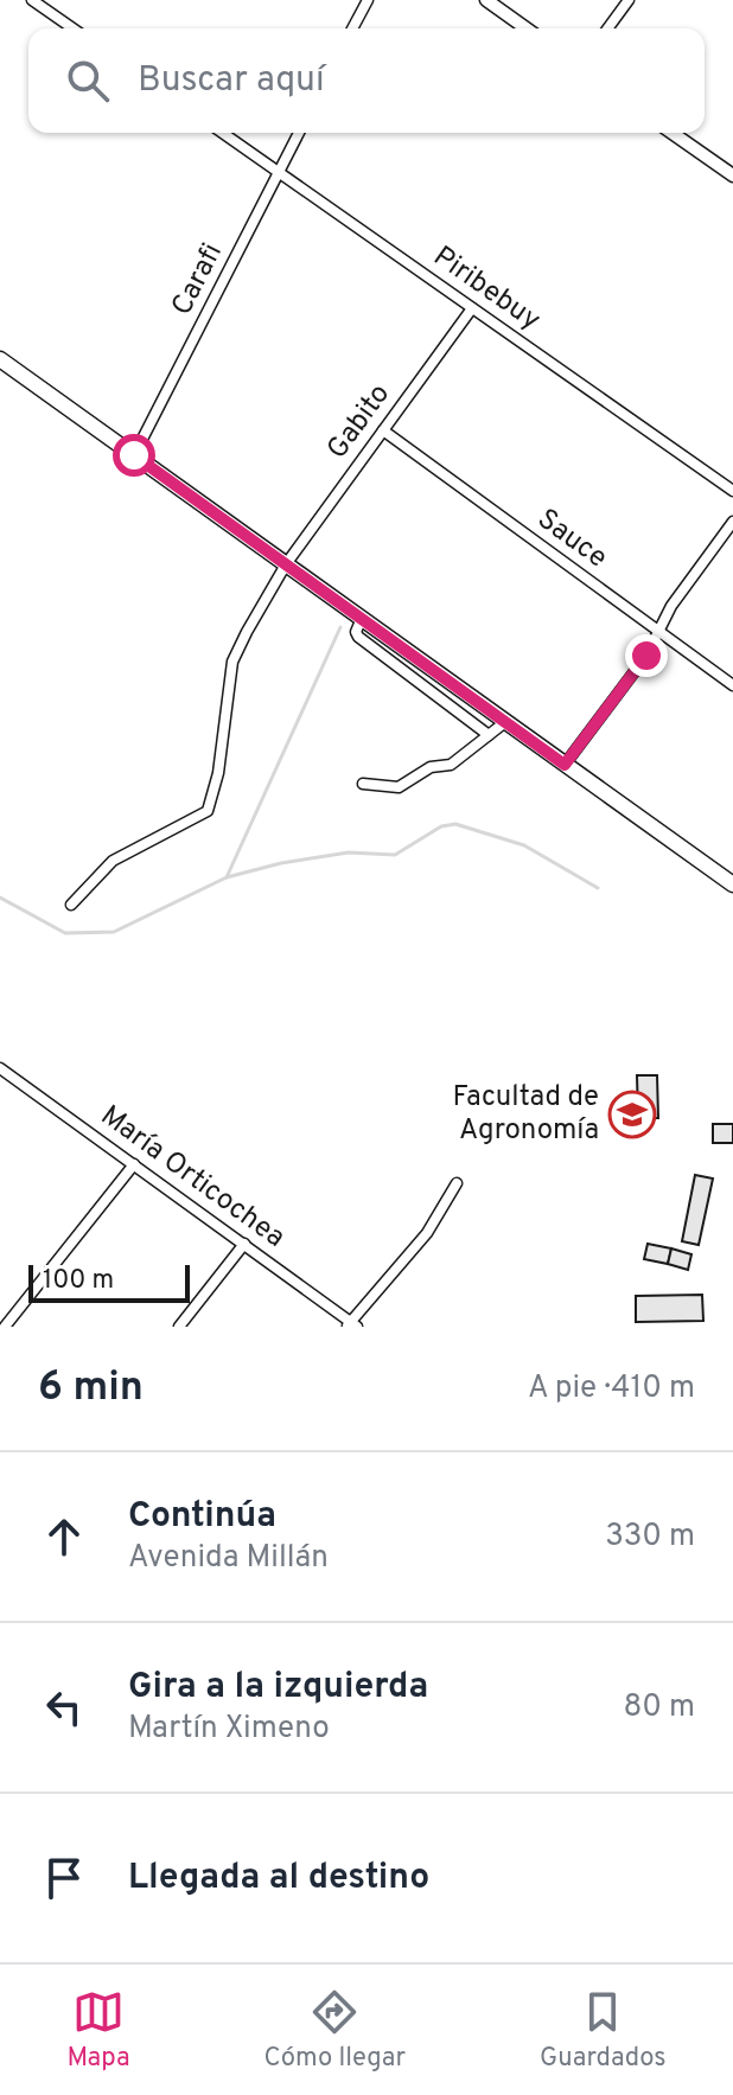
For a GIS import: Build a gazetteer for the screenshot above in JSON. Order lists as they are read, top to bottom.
{
  "streets": {
    "street": [
      "Carafi",
      "Piribebuy",
      "Gabito",
      "Sauce",
      "María Orticochea"
    ]
  },
  "crossings": [
    ["Carafi", "Piribebuy"],
    ["Piribebuy", "Gabito"],
    ["Gabito", "Sauce"]
  ],
  "places": {
    "school or university": ["Facultad de Agronomía"]
  },
  "scale_bar": "100 m",
  "page": {
    "search": "Buscar aquí",
    "scale": "100 m",
    "heading": ["6 min", "A pie · 410 m"],
    "list": [
      ["Continúa", "Avenida Millán", "330 m"],
      ["Gira a la izquierda", "Martín Ximeno", "80 m"],
      "Llegada al destino"
    ],
    "nav": ["Mapa", "Cómo llegar", "Guardados"]
  }
}
